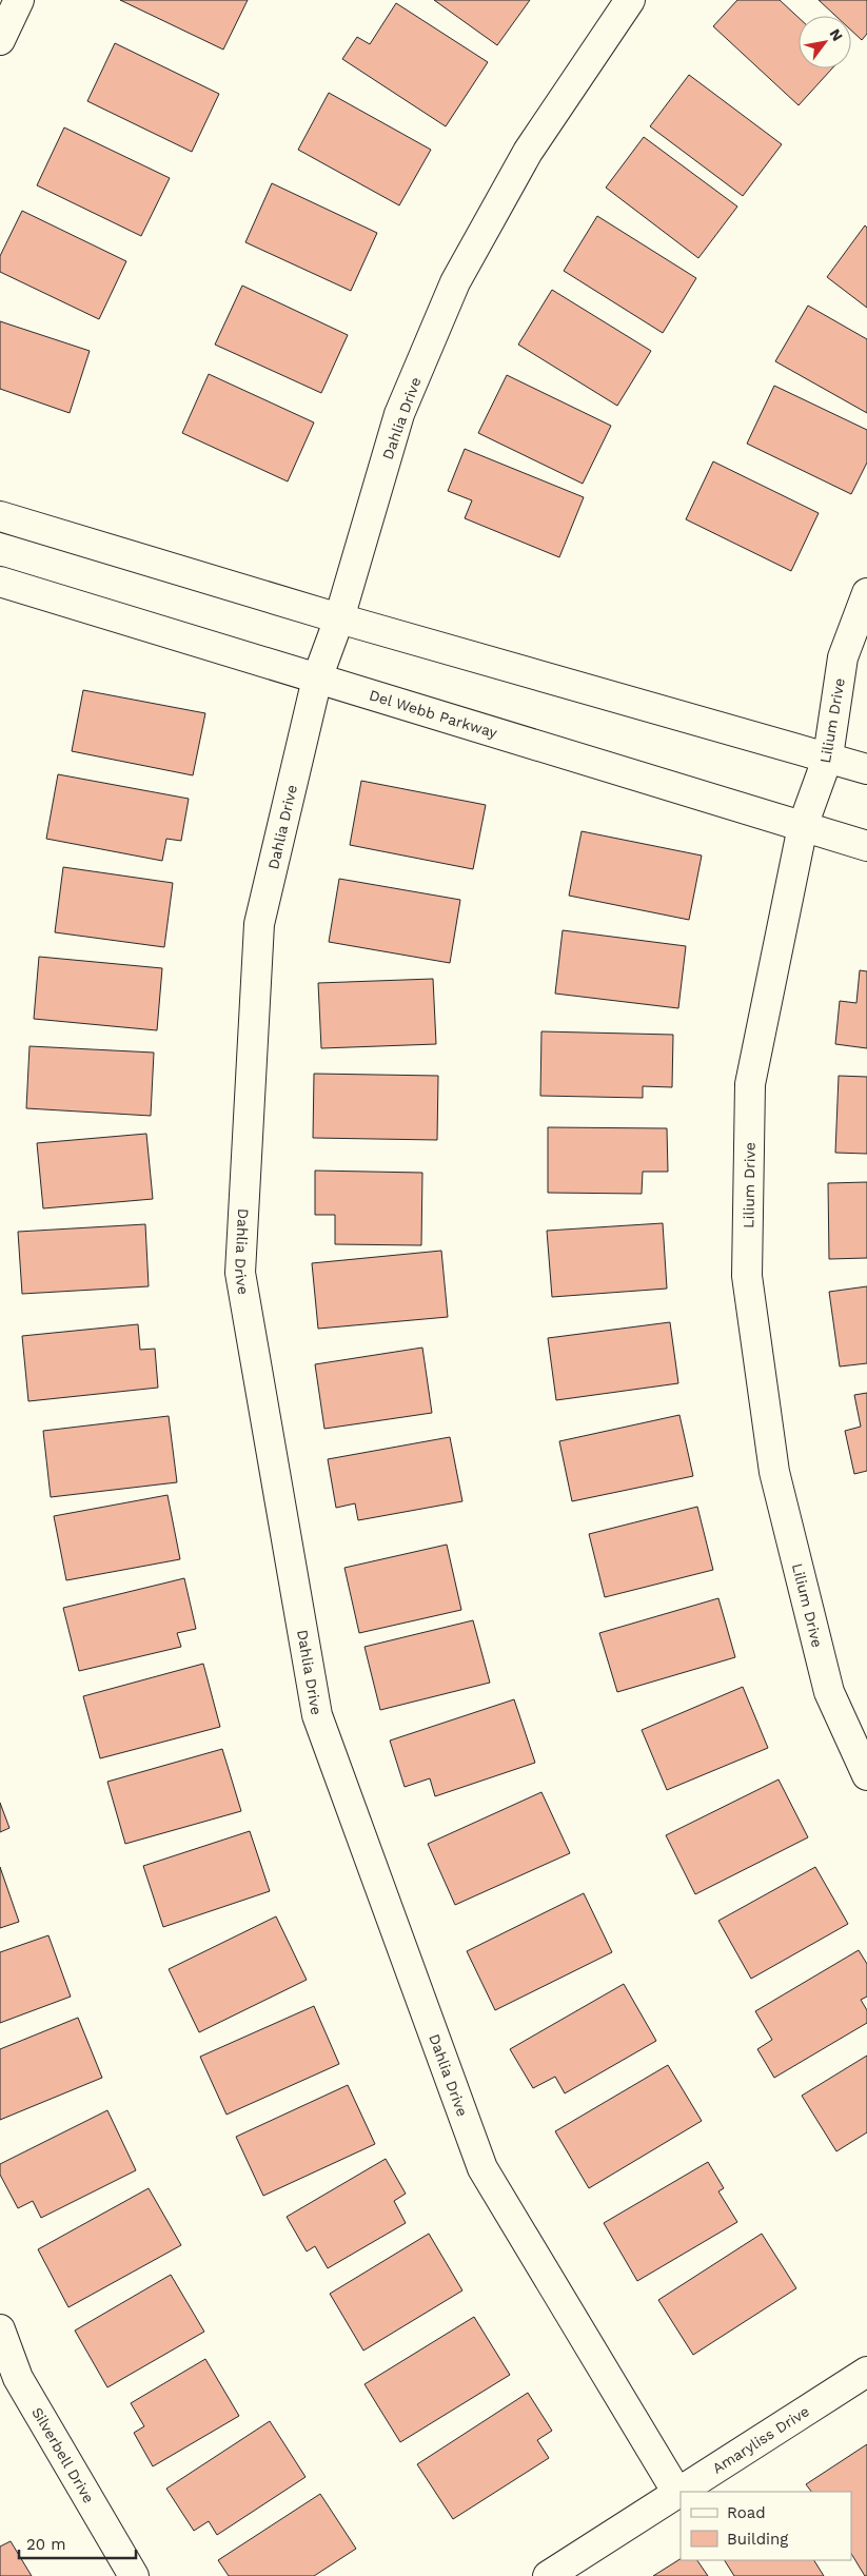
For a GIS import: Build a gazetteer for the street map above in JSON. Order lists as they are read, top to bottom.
{
  "streets": {
    "street": [
      "Dahlia Drive",
      "Del Webb Parkway",
      "Lilium Drive",
      "Amaryliss Drive",
      "Silverbell Drive"
    ]
  },
  "crossings": [
    ["Dahlia Drive", "Del Webb Parkway"],
    ["Dahlia Drive", "Amaryliss Drive"],
    ["Del Webb Parkway", "Lilium Drive"]
  ],
  "legend": ["Road", "Building"],
  "scale_bar": "20 m",
  "north": "top right"
}
